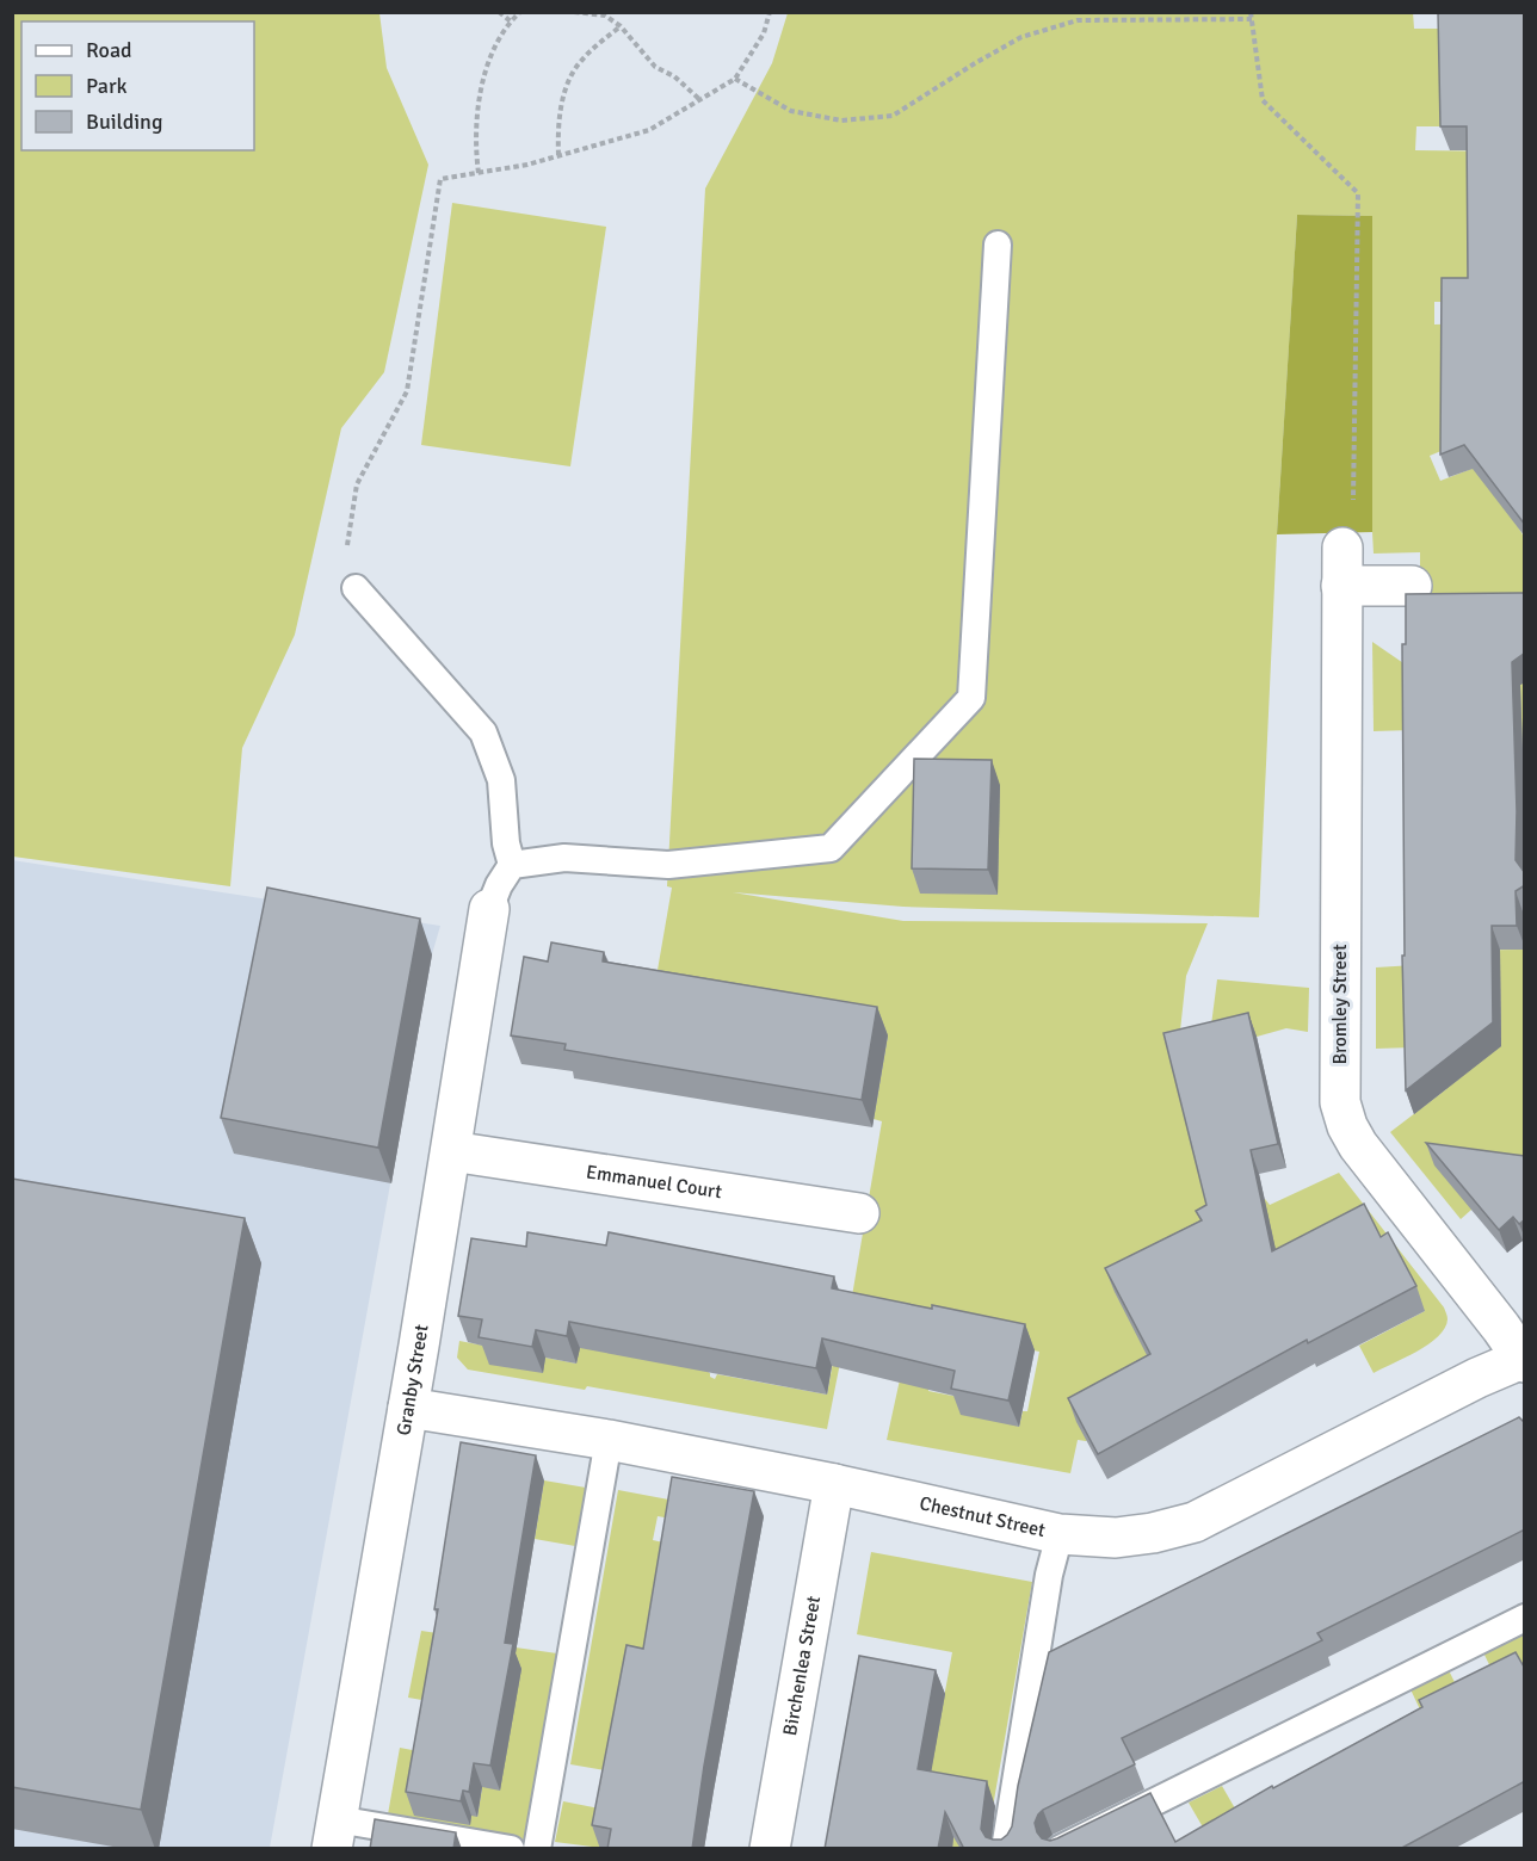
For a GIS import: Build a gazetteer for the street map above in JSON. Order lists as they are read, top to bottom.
{
  "streets": {
    "street": [
      "Bromley Street",
      "Emmanuel Court",
      "Granby Street",
      "Chestnut Street",
      "Birchenlea Street"
    ]
  },
  "crossings": [
    ["Bromley Street", "Chestnut Street"],
    ["Emmanuel Court", "Granby Street"],
    ["Granby Street", "Chestnut Street"],
    ["Chestnut Street", "Birchenlea Street"]
  ],
  "legend": ["Road", "Park", "Building"]
}
